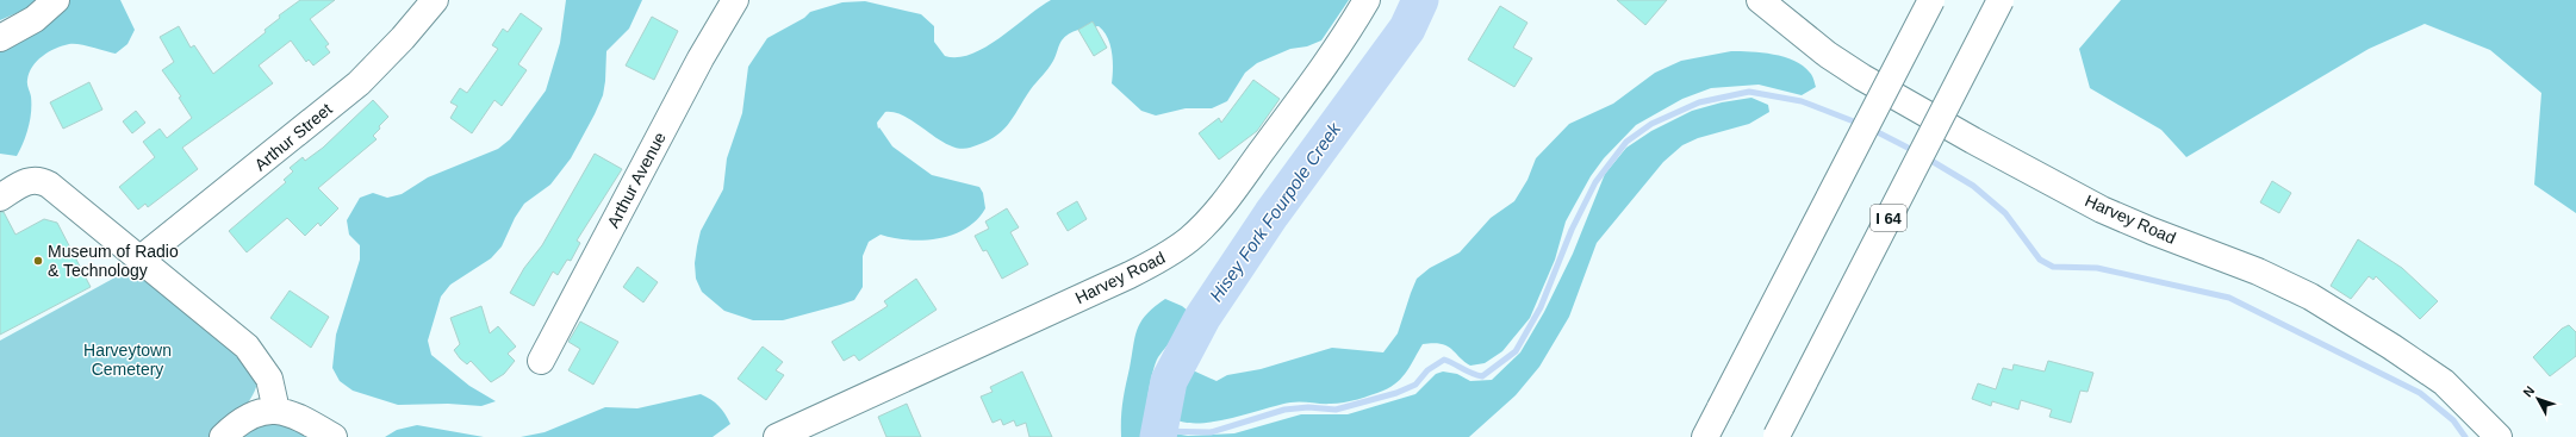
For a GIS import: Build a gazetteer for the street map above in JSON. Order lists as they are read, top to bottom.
{
  "streets": {
    "main road": [
      "Arthur Street",
      "Arthur Avenue",
      "I 64",
      "Harvey Road"
    ]
  },
  "water": ["Hisey Fork Fourpole Creek"],
  "parks": ["Harveytown Cemetery"],
  "places": ["Museum of Radio & Technology"],
  "north": "top left"
}
